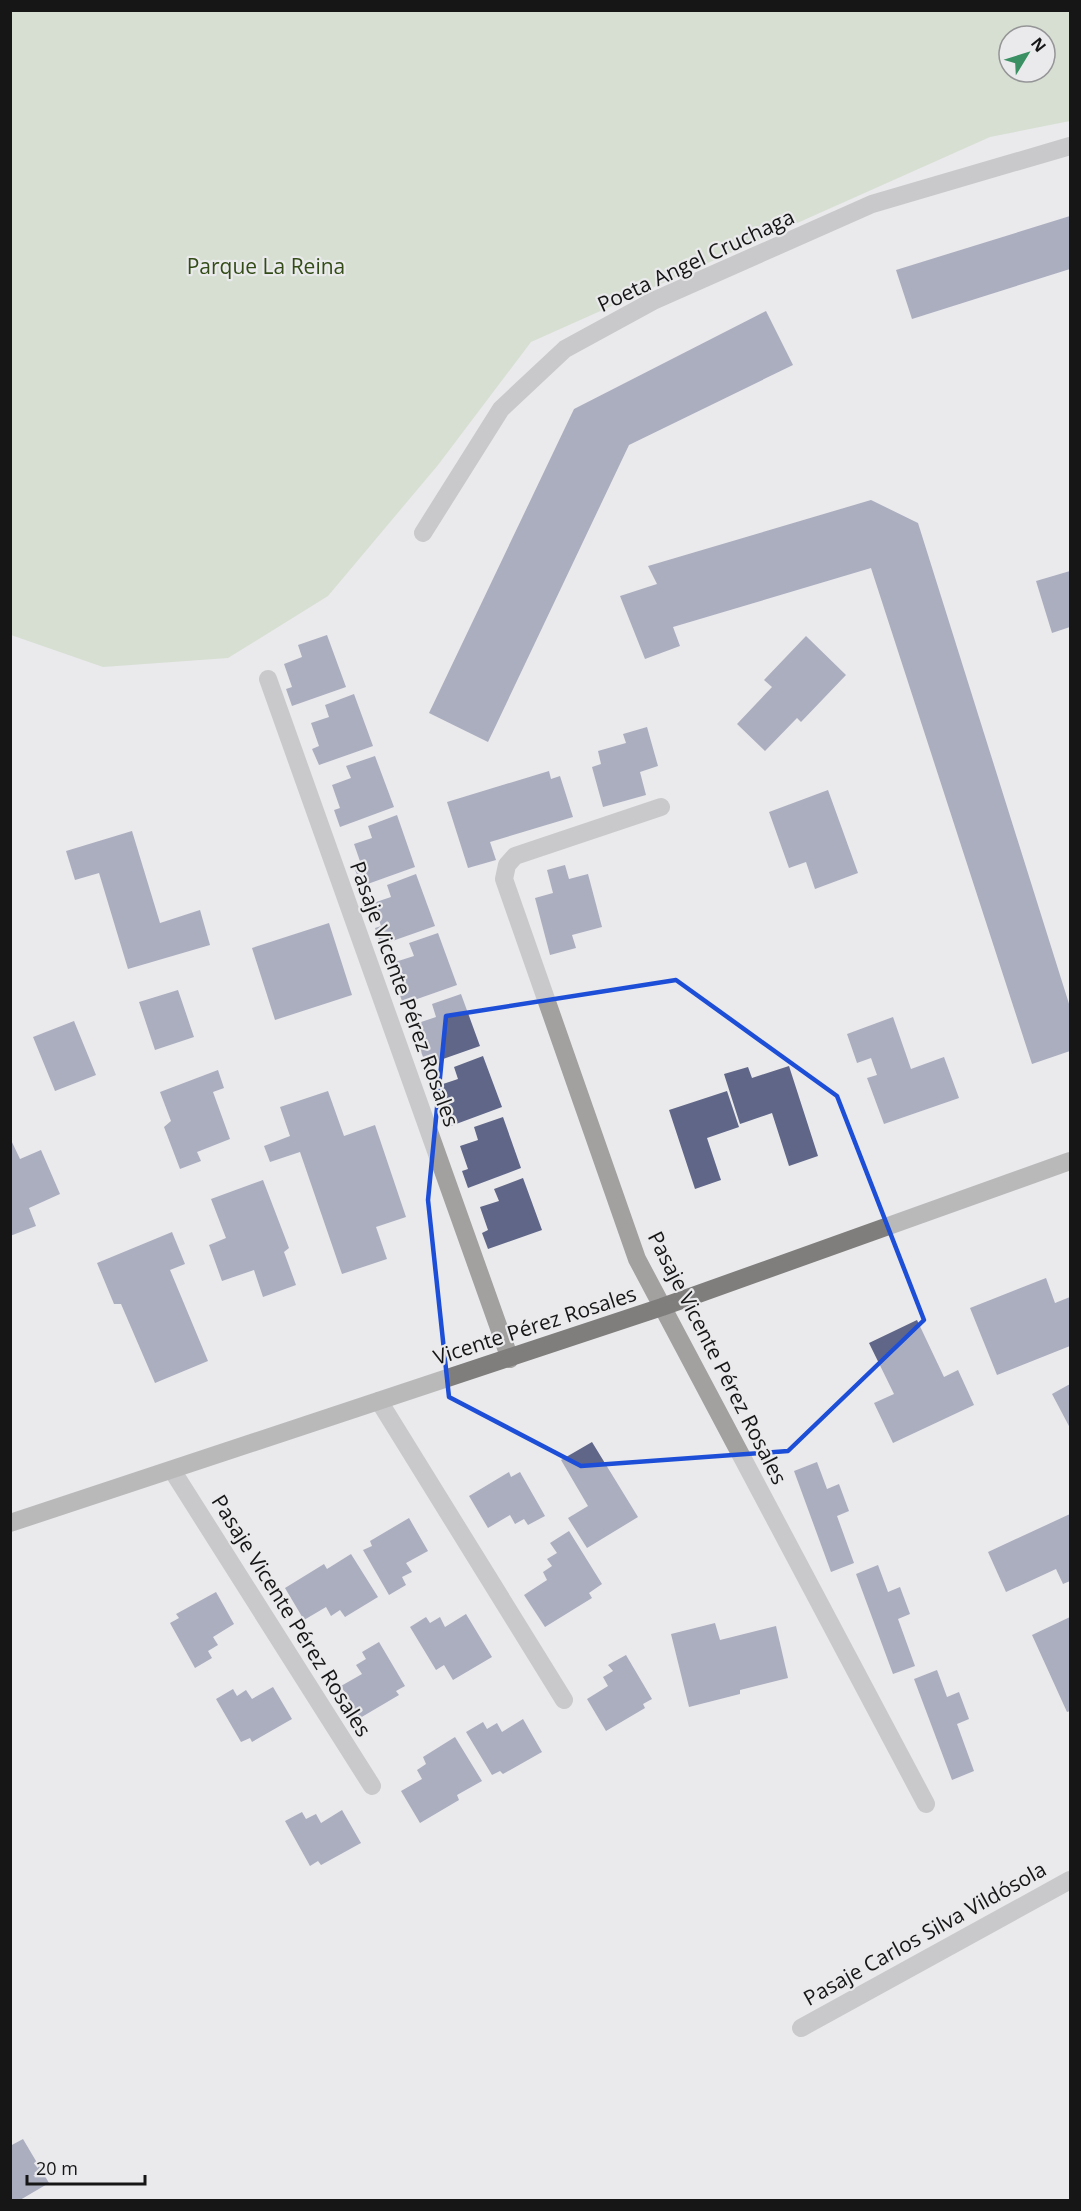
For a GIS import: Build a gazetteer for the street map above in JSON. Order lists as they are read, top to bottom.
{
  "streets": {
    "main road": ["Vicente Pérez Rosales"],
    "street": ["Poeta Angel Cruchaga", "Pasaje Vicente Pérez Rosales", "Pasaje Carlos Silva Vildósola"]
  },
  "crossings": [
    ["Pasaje Vicente Pérez Rosales", "Vicente Pérez Rosales"]
  ],
  "parks": ["Parque La Reina"],
  "scale_bar": "20 m",
  "north": "top right"
}
